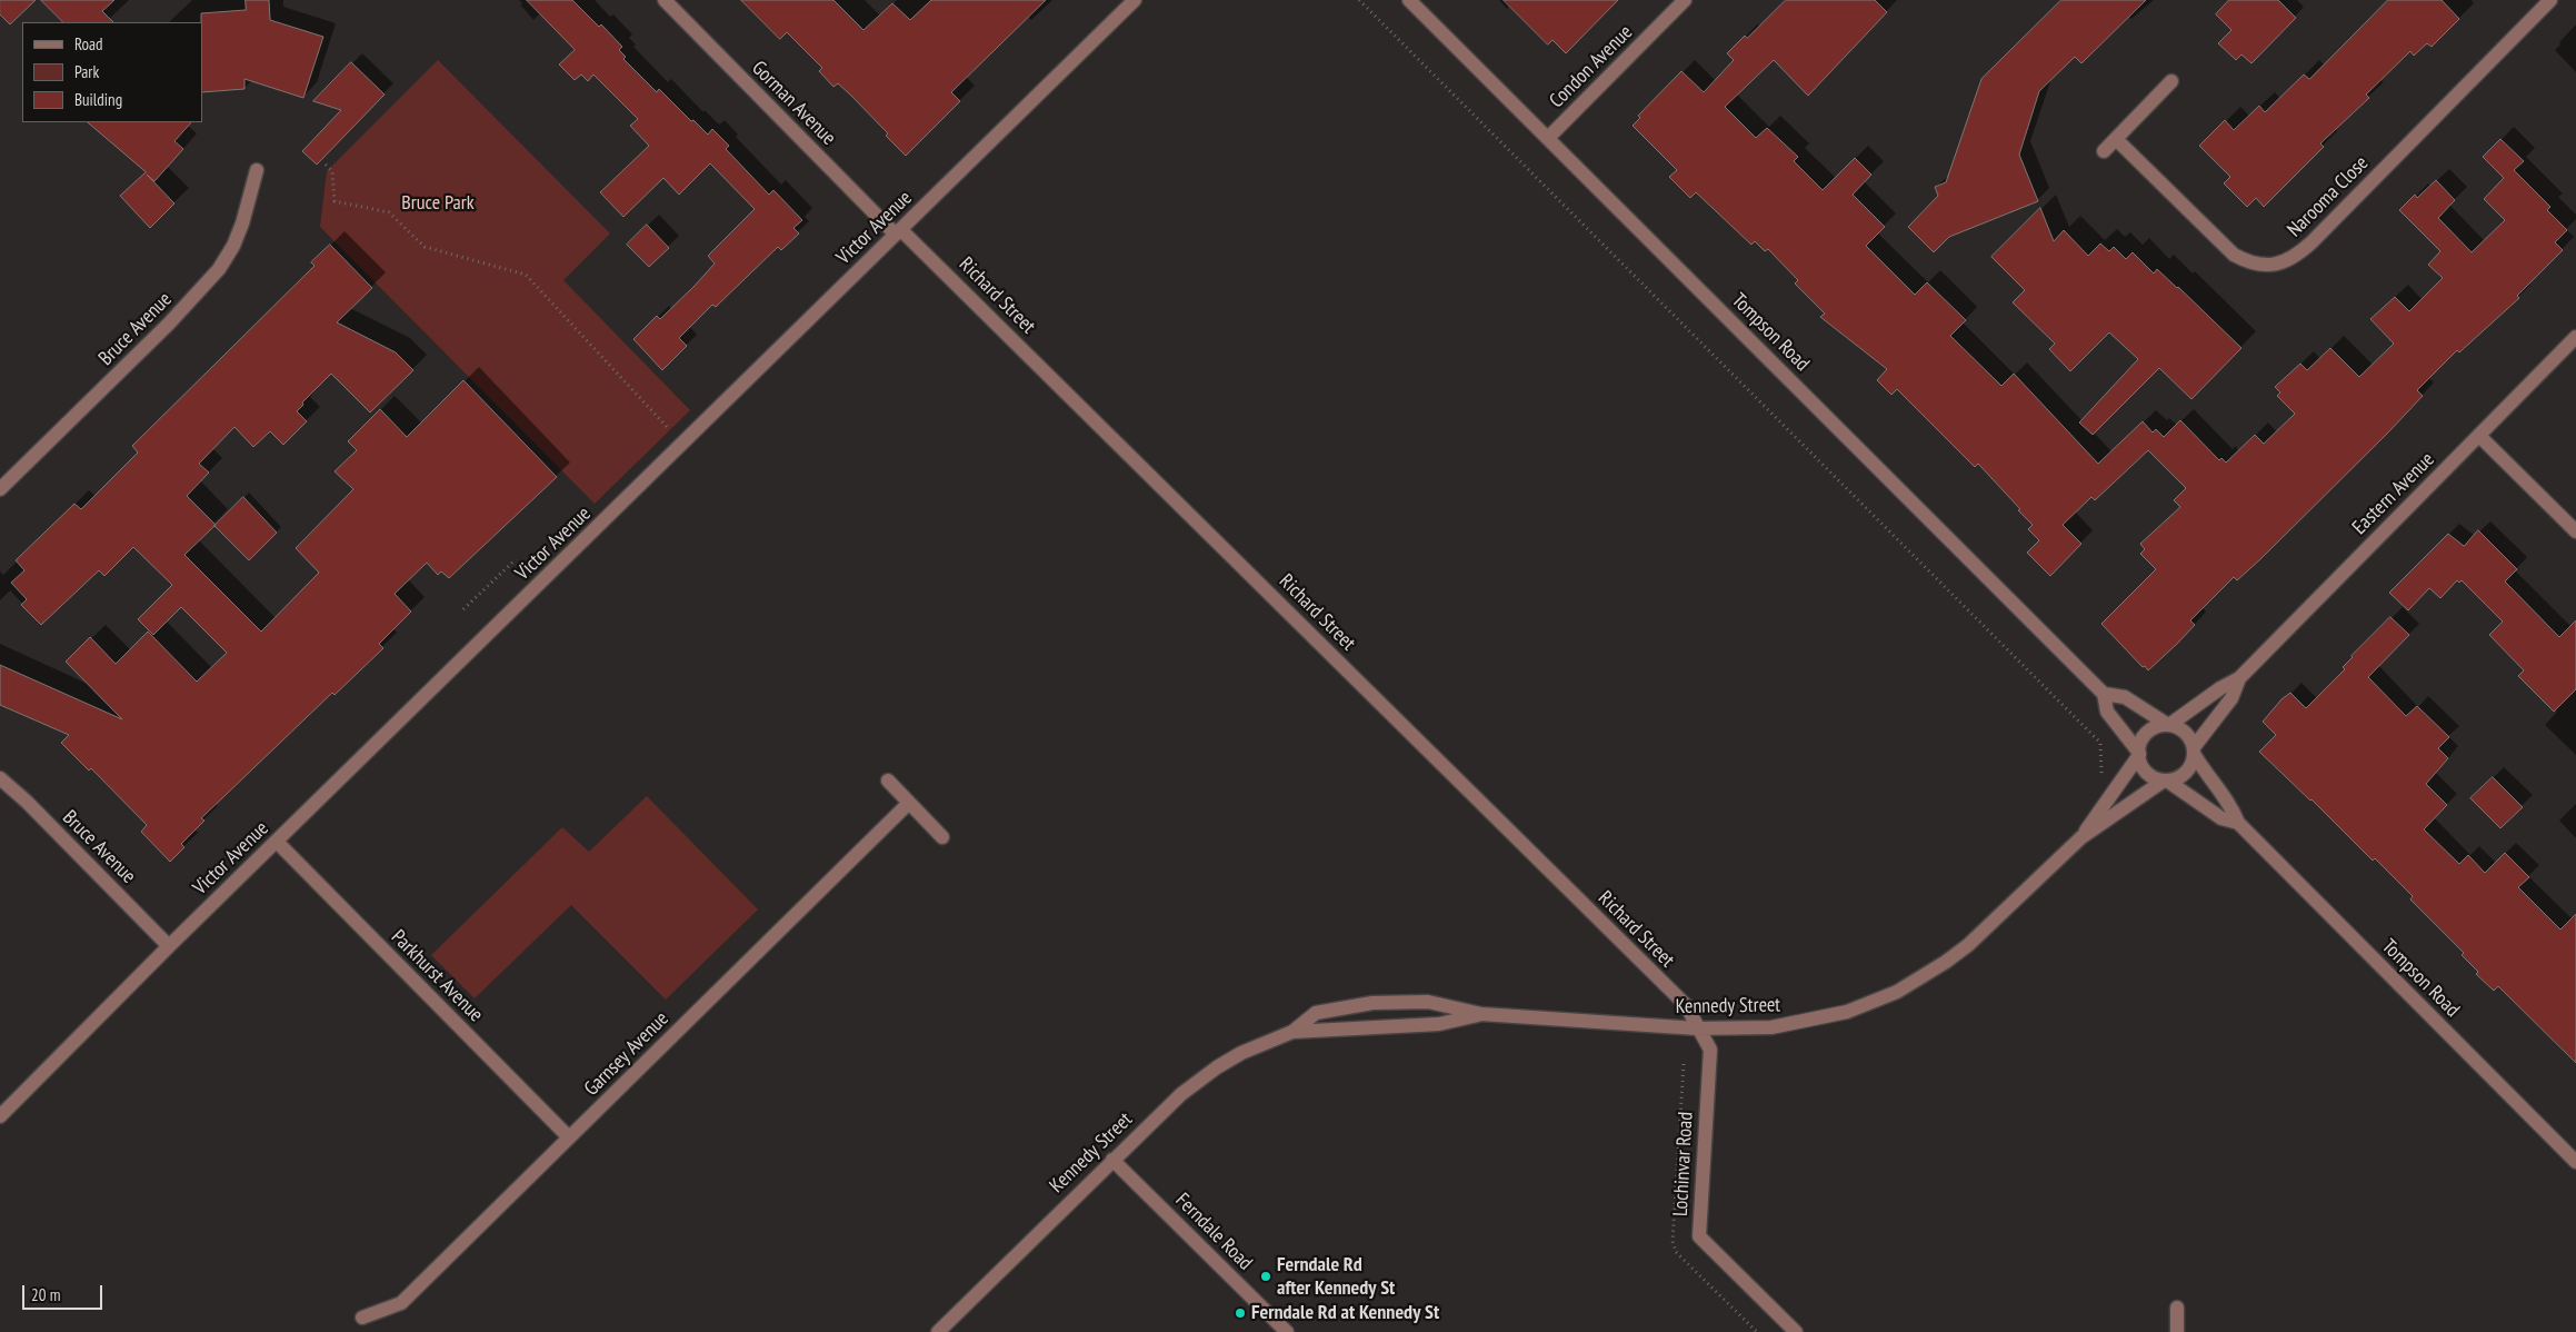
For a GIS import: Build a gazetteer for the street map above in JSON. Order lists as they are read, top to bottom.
{
  "streets": {
    "street": [
      "Condon Avenue",
      "Gorman Avenue",
      "Narooma Close",
      "Victor Avenue",
      "Richard Street",
      "Bruce Avenue",
      "Tompson Road",
      "Eastern Avenue",
      "Parkhurst Avenue",
      "Kennedy Street",
      "Garnsey Avenue",
      "Lochinvar Road",
      "Ferndale Road"
    ]
  },
  "crossings": [
    ["Condon Avenue", "Tompson Road"],
    ["Gorman Avenue", "Victor Avenue"],
    ["Gorman Avenue", "Richard Street"],
    ["Victor Avenue", "Richard Street"],
    ["Victor Avenue", "Bruce Avenue"],
    ["Victor Avenue", "Parkhurst Avenue"],
    ["Richard Street", "Kennedy Street"],
    ["Richard Street", "Lochinvar Road"],
    ["Tompson Road", "Eastern Avenue"],
    ["Tompson Road", "Kennedy Street"],
    ["Eastern Avenue", "Kennedy Street"],
    ["Parkhurst Avenue", "Garnsey Avenue"],
    ["Kennedy Street", "Lochinvar Road"],
    ["Kennedy Street", "Ferndale Road"]
  ],
  "parks": ["Bruce Park"],
  "places": ["Ferndale Rd after Kennedy St", "Ferndale Rd at Kennedy St"],
  "legend": ["Road", "Park", "Building"],
  "scale_bar": "20 m"
}
